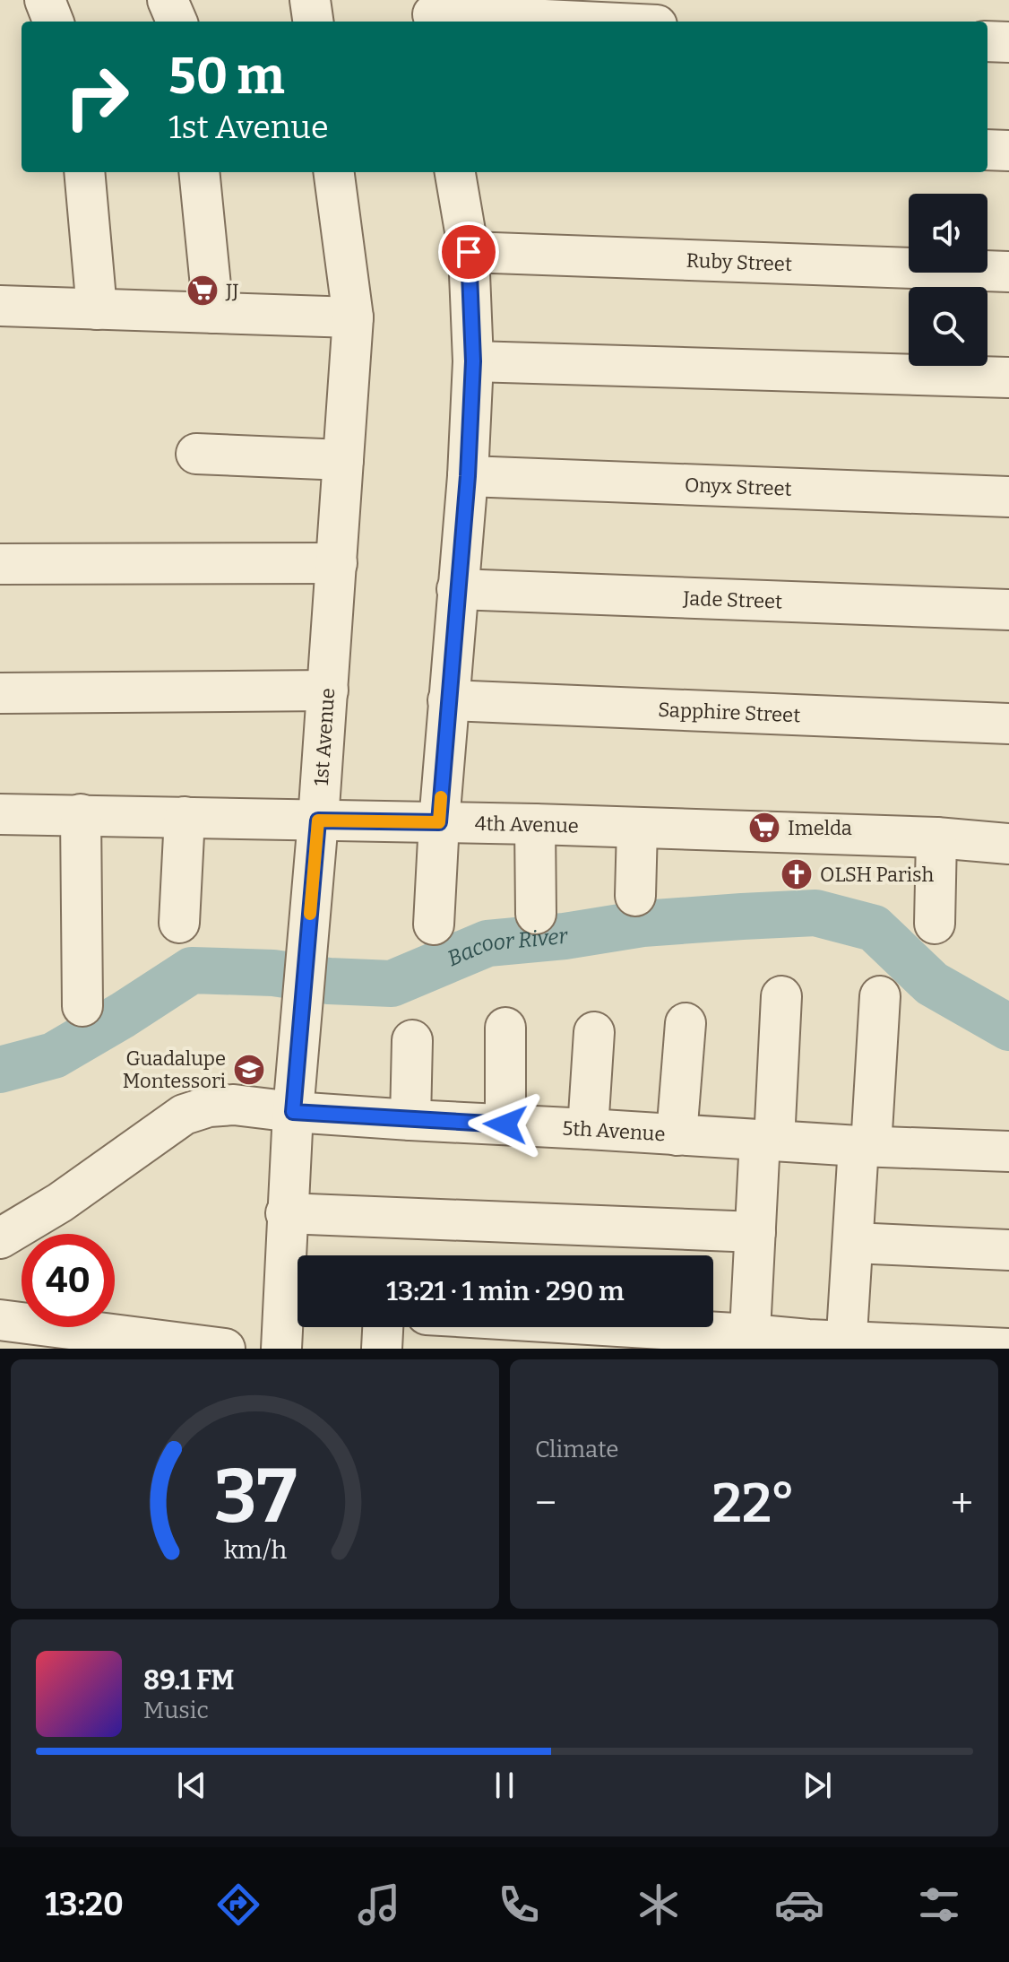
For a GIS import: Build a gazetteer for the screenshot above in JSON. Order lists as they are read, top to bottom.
{
  "streets": {
    "street": [
      "Ruby Street",
      "Onyx Street",
      "Jade Street",
      "Sapphire Street",
      "1st Avenue",
      "4th Avenue",
      "5th Avenue"
    ]
  },
  "crossings": [
    ["1st Avenue", "4th Avenue"],
    ["1st Avenue", "5th Avenue"]
  ],
  "water": ["Bacoor River"],
  "places": {
    "supermarket": ["JJ", "Imelda"],
    "church": ["OLSH Parish"],
    "school or university": ["Guadalupe Montessori"]
  },
  "page": {
    "turn": ["50 m", "1st Avenue"],
    "limit": "40",
    "trip": "13:21 · 1 min · 290 m",
    "tile": "Climate",
    "heat": ["−", "22°", "+"],
    "song": ["89.1 FM", "Music"],
    "tabs": "13:20",
    "gauge": ["37", "km/h"]
  }
}
